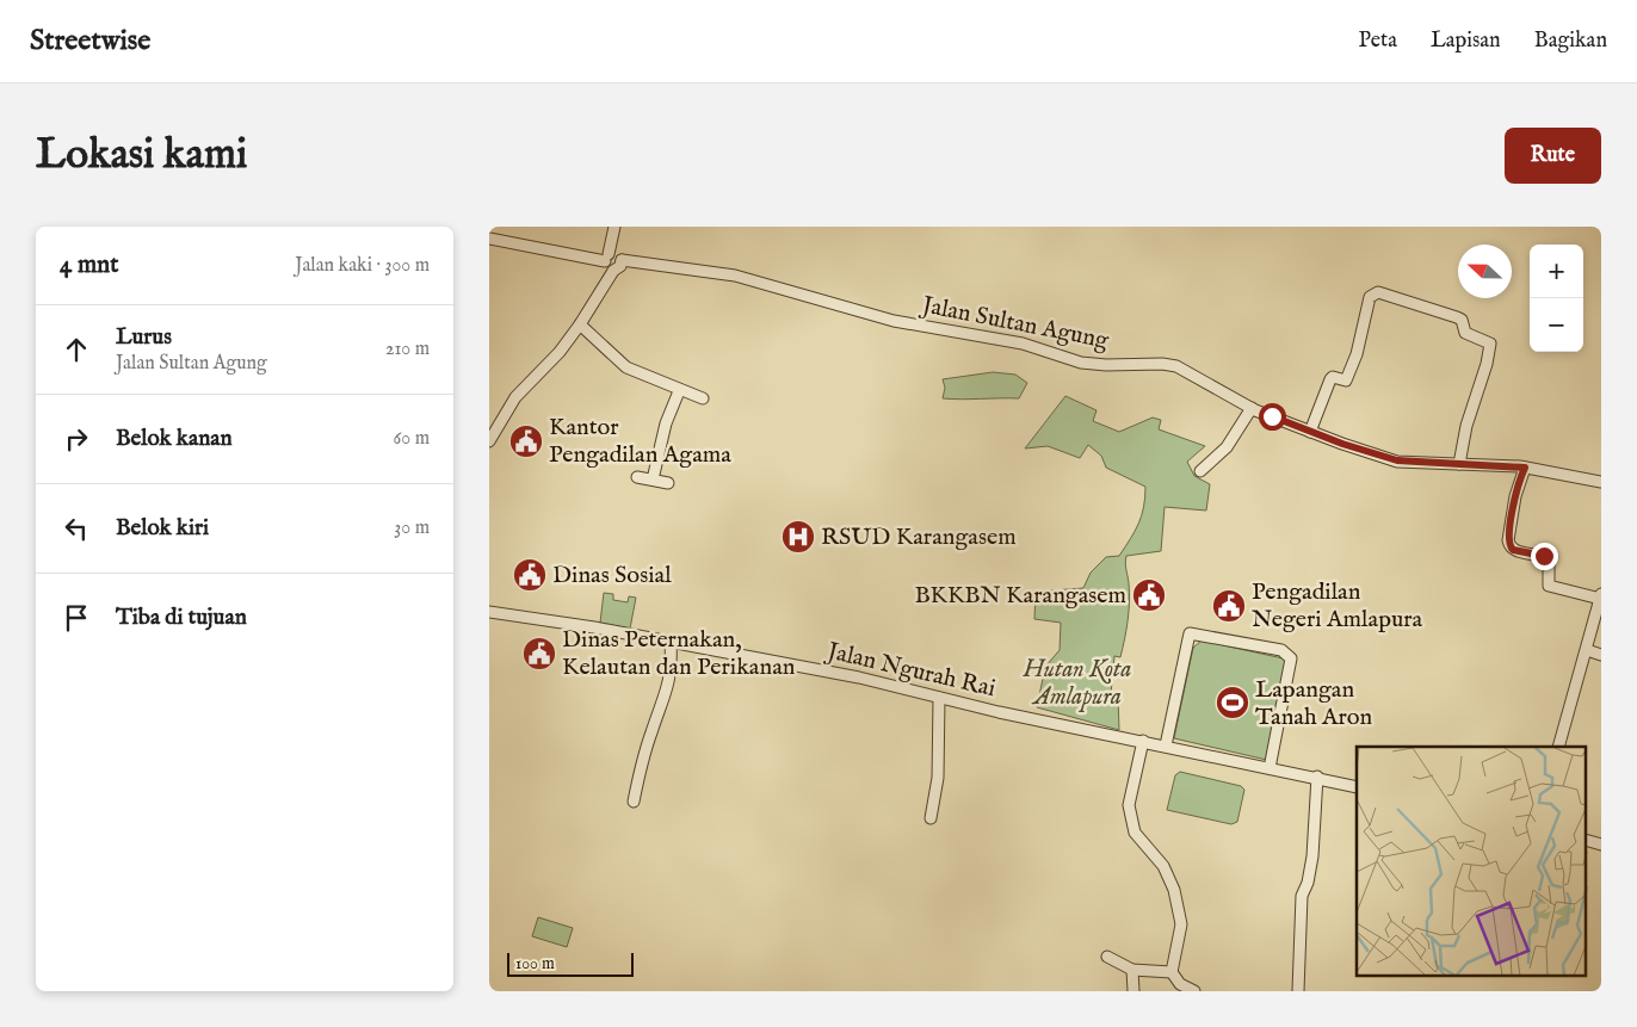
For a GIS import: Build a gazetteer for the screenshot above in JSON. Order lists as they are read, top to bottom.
{
  "streets": {
    "street": ["Jalan Sultan Agung", "Jalan Ngurah Rai"]
  },
  "parks": ["Hutan Kota Amlapura"],
  "places": {
    "public building": [
      "Kantor Pengadilan Agama",
      "Dinas Sosial",
      "BKKBN Karangasem",
      "Pengadilan Negeri Amlapura",
      "Dinas Peternakan, Kelautan dan Perikanan"
    ],
    "hospital": ["RSUD Karangasem"],
    "sports": ["Lapangan Tanah Aron"]
  },
  "scale_bar": "100 m",
  "north": "left",
  "page": {
    "header": "Streetwise",
    "nav": ["Peta", "Lapisan", "Bagikan"],
    "buttons": "Rute",
    "title": "Lokasi kami",
    "heading": ["4 mnt", "Jalan kaki · 300 m"],
    "map_buttons": ["+", "−"],
    "list": [
      ["Lurus", "Jalan Sultan Agung", "210 m"],
      ["Belok kanan", "60 m"],
      ["Belok kiri", "30 m"],
      "Tiba di tujuan"
    ],
    "scale": "100 m"
  }
}
